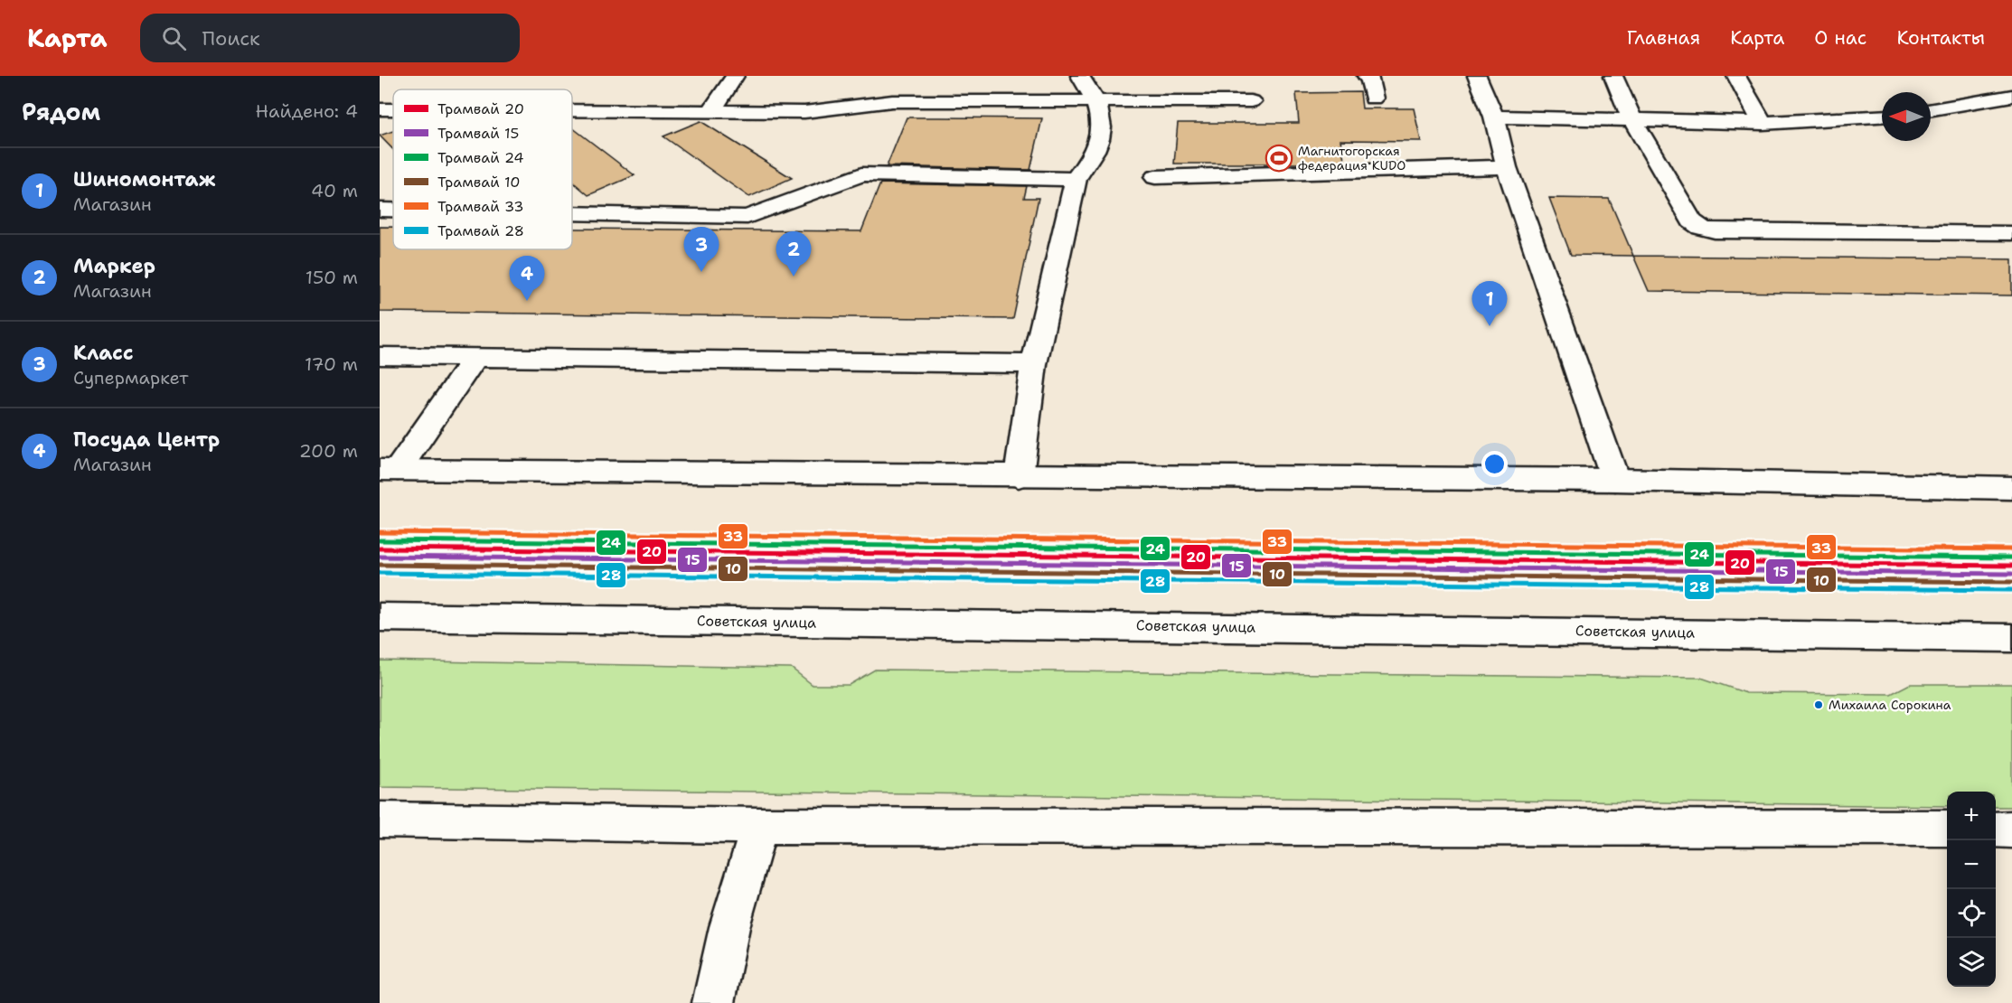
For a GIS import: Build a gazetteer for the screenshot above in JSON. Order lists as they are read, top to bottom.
{
  "streets": {
    "main road": ["Советская улица"]
  },
  "places": {
    "sports": ["Магнитогорская федерация KUDO"],
    "other": ["Михаила Сорокина"]
  },
  "lines": [
    "tram line 33",
    "tram line 24",
    "tram line 20",
    "tram line 15",
    "tram line 10",
    "tram line 28"
  ],
  "legend": [
    "Трамвай 20",
    "Трамвай 15",
    "Трамвай 24",
    "Трамвай 10",
    "Трамвай 33",
    "Трамвай 28"
  ],
  "north": "left",
  "page": {
    "header": "Карта",
    "search": "Поиск",
    "nav": [
      "Главная",
      "Карта",
      "О нас",
      "Контакты"
    ],
    "heading": ["Рядом", "Найдено: 4"],
    "list": [
      {
        "mark": "1",
        "name": "Шиномонтаж",
        "note": "Магазин",
        "value": "40 m"
      },
      {
        "mark": "2",
        "name": "Маркер",
        "note": "Магазин",
        "value": "150 m"
      },
      {
        "mark": "3",
        "name": "Класс",
        "note": "Супермаркет",
        "value": "170 m"
      },
      {
        "mark": "4",
        "name": "Посуда Центр",
        "note": "Магазин",
        "value": "200 m"
      }
    ],
    "pins": [
      "3",
      "2",
      "4",
      "1"
    ],
    "map_buttons": ["+", "−"]
  }
}
